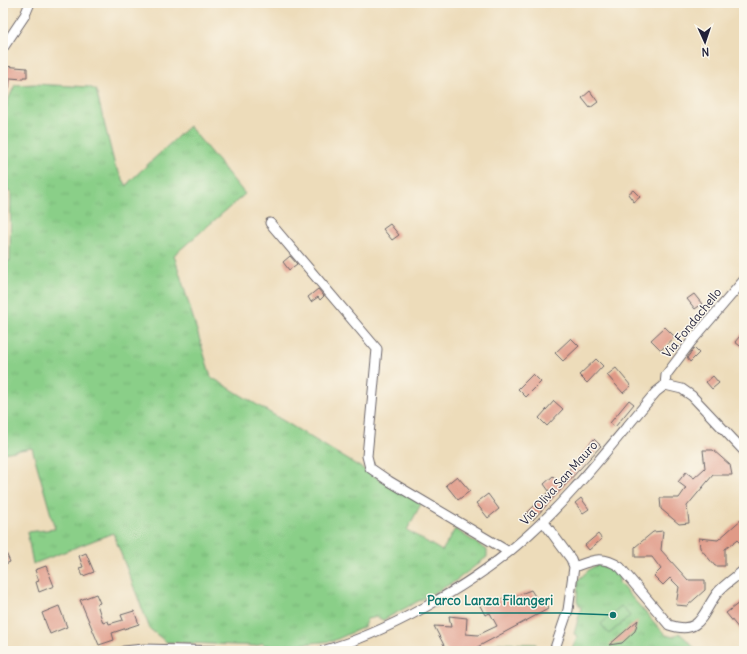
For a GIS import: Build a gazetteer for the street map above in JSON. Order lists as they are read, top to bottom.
{
  "streets": {
    "street": ["Via Fondachello", "Via Oliva San Mauro"]
  },
  "crossings": [
    ["Via Fondachello", "Via Oliva San Mauro"]
  ],
  "places": ["Parco Lanza Filangeri"],
  "north": "bottom"
}
